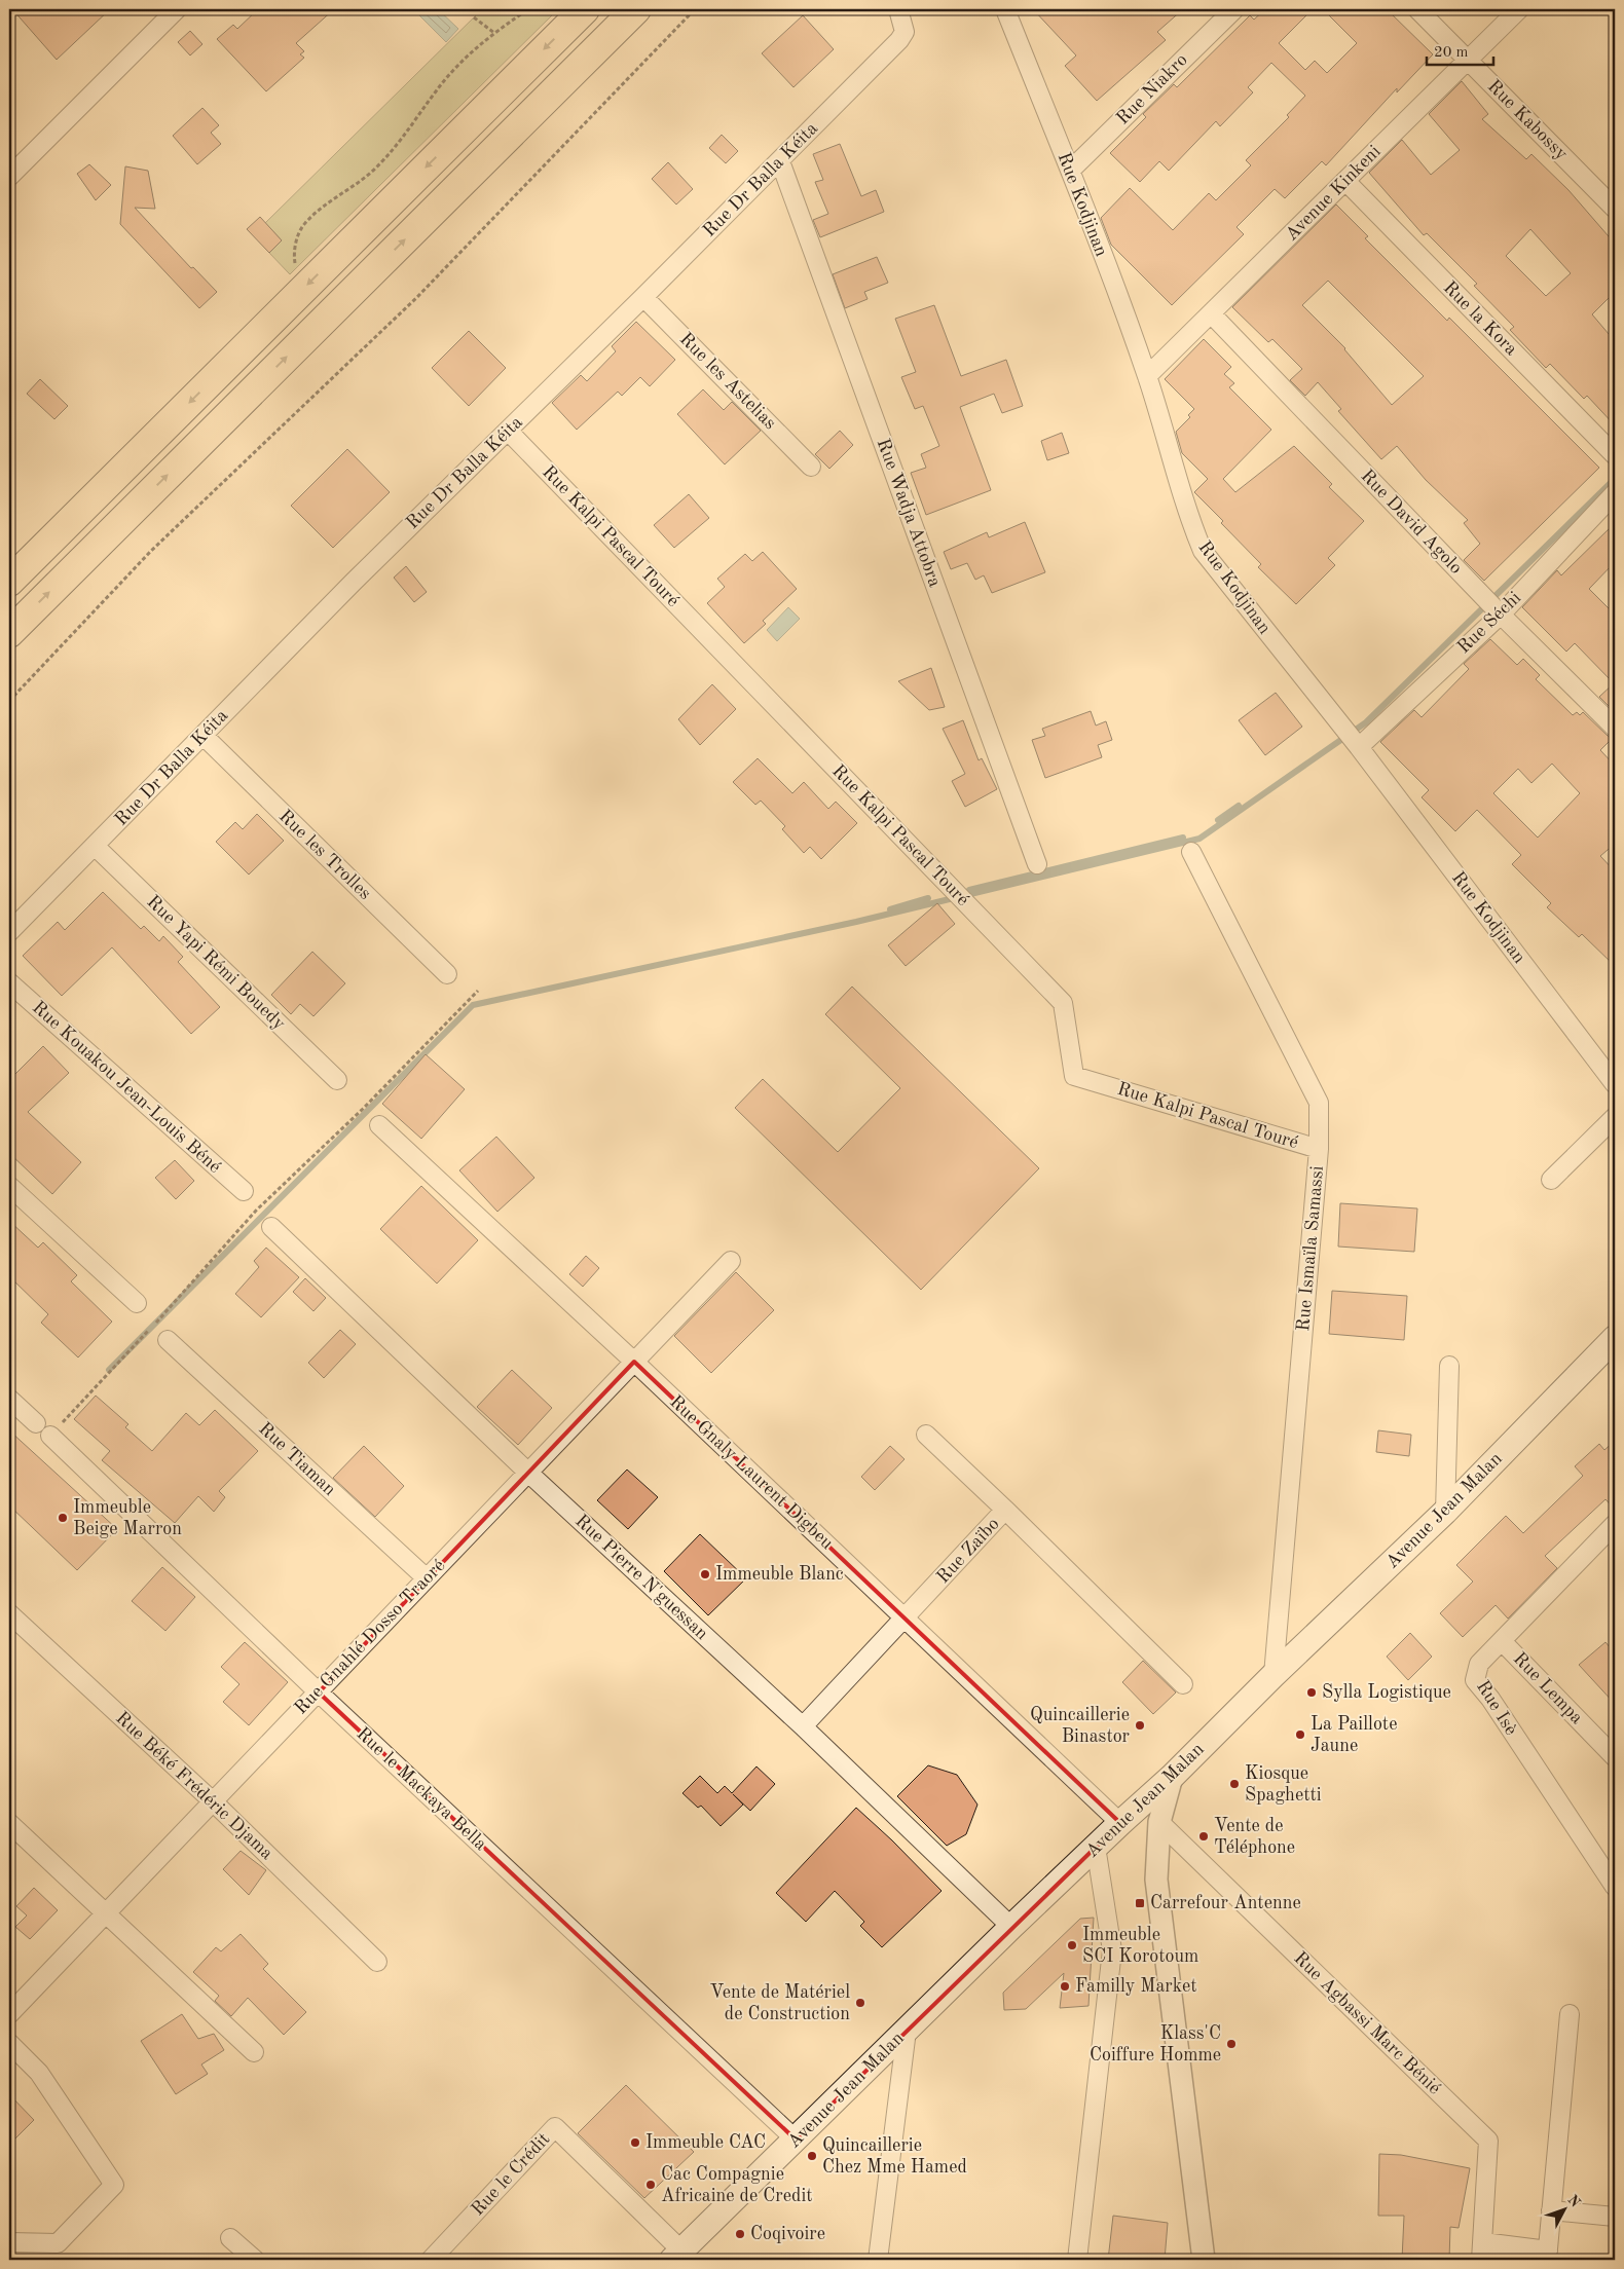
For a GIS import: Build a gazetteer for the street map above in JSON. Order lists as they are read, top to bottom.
{
  "streets": {
    "main road": ["Avenue Jean Malan"],
    "street": [
      "Rue Niakro",
      "Rue Kabossy",
      "Rue Dr Balla Kéita",
      "Avenue Kinkeni",
      "Rue Kodjinan",
      "Rue la Kora",
      "Rue les Astelias",
      "Rue Wadja Attobra",
      "Rue David Agolo",
      "Rue Kalpi Pascal Touré",
      "Rue Séchi",
      "Rue les Trolles",
      "Rue Yapi Rémi Bouedy",
      "Rue Kouakou Jean-Louis Béné",
      "Rue Ismaïla Samassi",
      "Rue Tiaman",
      "Rue Gnaly Laurent Digbeu",
      "Rue Zaïbo",
      "Rue Pierre N'guessan",
      "Rue Gnahlé Dosso Traoré",
      "Rue Lempa",
      "Rue Isè",
      "Rue Béké Frédéric Djama",
      "Rue le Mackaya Bella",
      "Rue Agbassi Marc Bénié",
      "Rue le Crédit"
    ]
  },
  "crossings": [
    ["Rue Niakro", "Rue Kodjinan"],
    ["Rue Kabossy", "Avenue Kinkeni"],
    ["Rue Dr Balla Kéita", "Rue les Astelias"],
    ["Rue Dr Balla Kéita", "Rue Wadja Attobra"],
    ["Rue Dr Balla Kéita", "Rue Kalpi Pascal Touré"],
    ["Rue Dr Balla Kéita", "Rue les Trolles"],
    ["Rue Dr Balla Kéita", "Rue Yapi Rémi Bouedy"],
    ["Avenue Kinkeni", "Rue Kodjinan"],
    ["Avenue Kinkeni", "Rue la Kora"],
    ["Avenue Kinkeni", "Rue David Agolo"],
    ["Rue Kodjinan", "Rue Séchi"],
    ["Rue David Agolo", "Rue Séchi"],
    ["Rue Kalpi Pascal Touré", "Rue Ismaïla Samassi"],
    ["Rue Ismaïla Samassi", "Avenue Jean Malan"],
    ["Rue Tiaman", "Rue Gnahlé Dosso Traoré"],
    ["Rue Gnaly Laurent Digbeu", "Avenue Jean Malan"],
    ["Rue Gnaly Laurent Digbeu", "Rue Zaïbo"],
    ["Rue Gnaly Laurent Digbeu", "Rue Gnahlé Dosso Traoré"],
    ["Avenue Jean Malan", "Rue Pierre N'guessan"],
    ["Avenue Jean Malan", "Rue le Mackaya Bella"],
    ["Avenue Jean Malan", "Rue le Crédit"],
    ["Rue Zaïbo", "Rue Pierre N'guessan"],
    ["Rue Pierre N'guessan", "Rue Gnahlé Dosso Traoré"],
    ["Rue Gnahlé Dosso Traoré", "Rue Béké Frédéric Djama"],
    ["Rue Gnahlé Dosso Traoré", "Rue le Mackaya Bella"],
    ["Rue Lempa", "Rue Isè"]
  ],
  "places": {
    "other": [
      "Immeuble Beige Marron",
      "Immeuble Blanc",
      "Sylla Logistique",
      "Quincaillerie Binastor",
      "La Paillote Jaune",
      "Kiosque Spaghetti",
      "Vente de Téléphone",
      "Immeuble SCI Korotoum",
      "Familly Market",
      "Vente de Matériel de Construction",
      "Klass'C Coiffure Homme",
      "Immeuble CAC",
      "Quincaillerie Chez Mme Hamed",
      "Cac Compagnie Africaine de Credit",
      "Coqivoire"
    ],
    "transit": ["Carrefour Antenne"]
  },
  "scale_bar": "20 m",
  "north": "top right"
}
